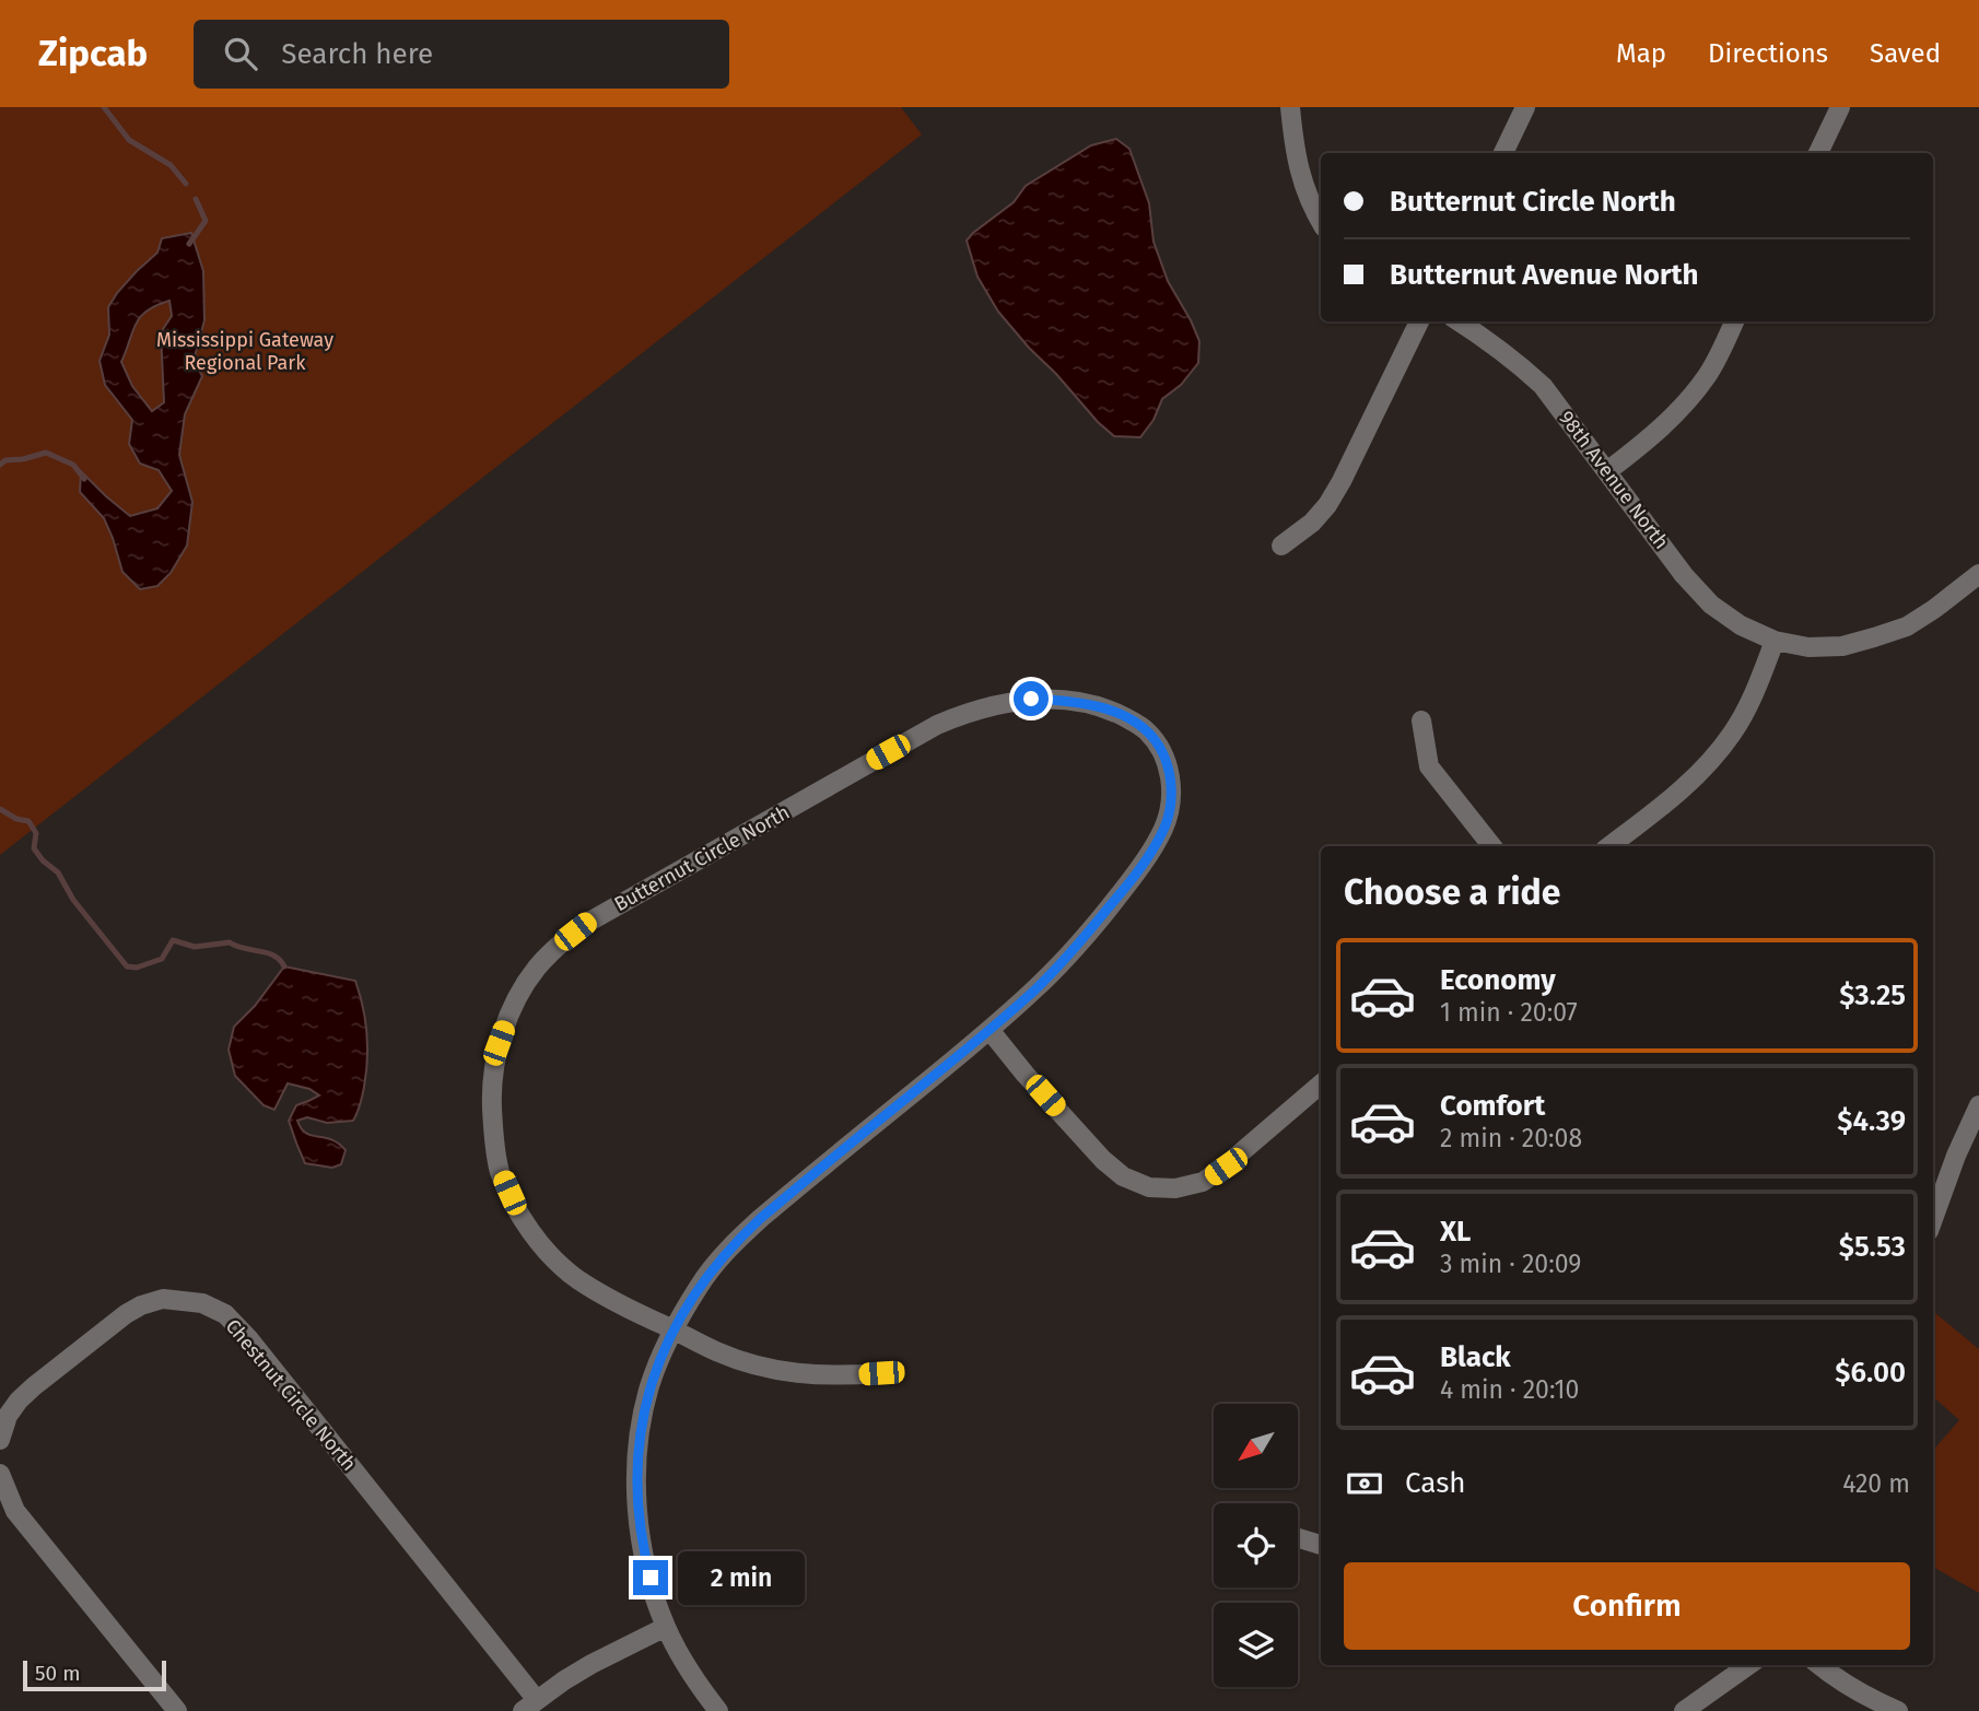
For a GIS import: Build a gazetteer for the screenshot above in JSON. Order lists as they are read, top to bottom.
{
  "streets": {
    "street": ["98th Avenue North", "Butternut Circle North", "Chestnut Circle North"]
  },
  "parks": ["Mississippi Gateway Regional Park"],
  "scale_bar": "50 m",
  "north": "bottom left",
  "page": {
    "header": "Zipcab",
    "search": "Search here",
    "nav": ["Map", "Directions", "Saved"],
    "banner": ["Butternut Circle North", "Butternut Avenue North"],
    "heading": "Choose a ride",
    "list": [
      {
        "name": "Economy",
        "note": "1 min · 20:07",
        "value": "$3.25"
      },
      {
        "name": "Comfort",
        "note": "2 min · 20:08",
        "value": "$4.39"
      },
      {
        "name": "XL",
        "note": "3 min · 20:09",
        "value": "$5.53"
      },
      {
        "name": "Black",
        "note": "4 min · 20:10",
        "value": "$6.00"
      }
    ],
    "pay": ["Cash", "420 m"],
    "buttons": "Confirm",
    "bubble": "2 min",
    "scale": "50 m"
  }
}
